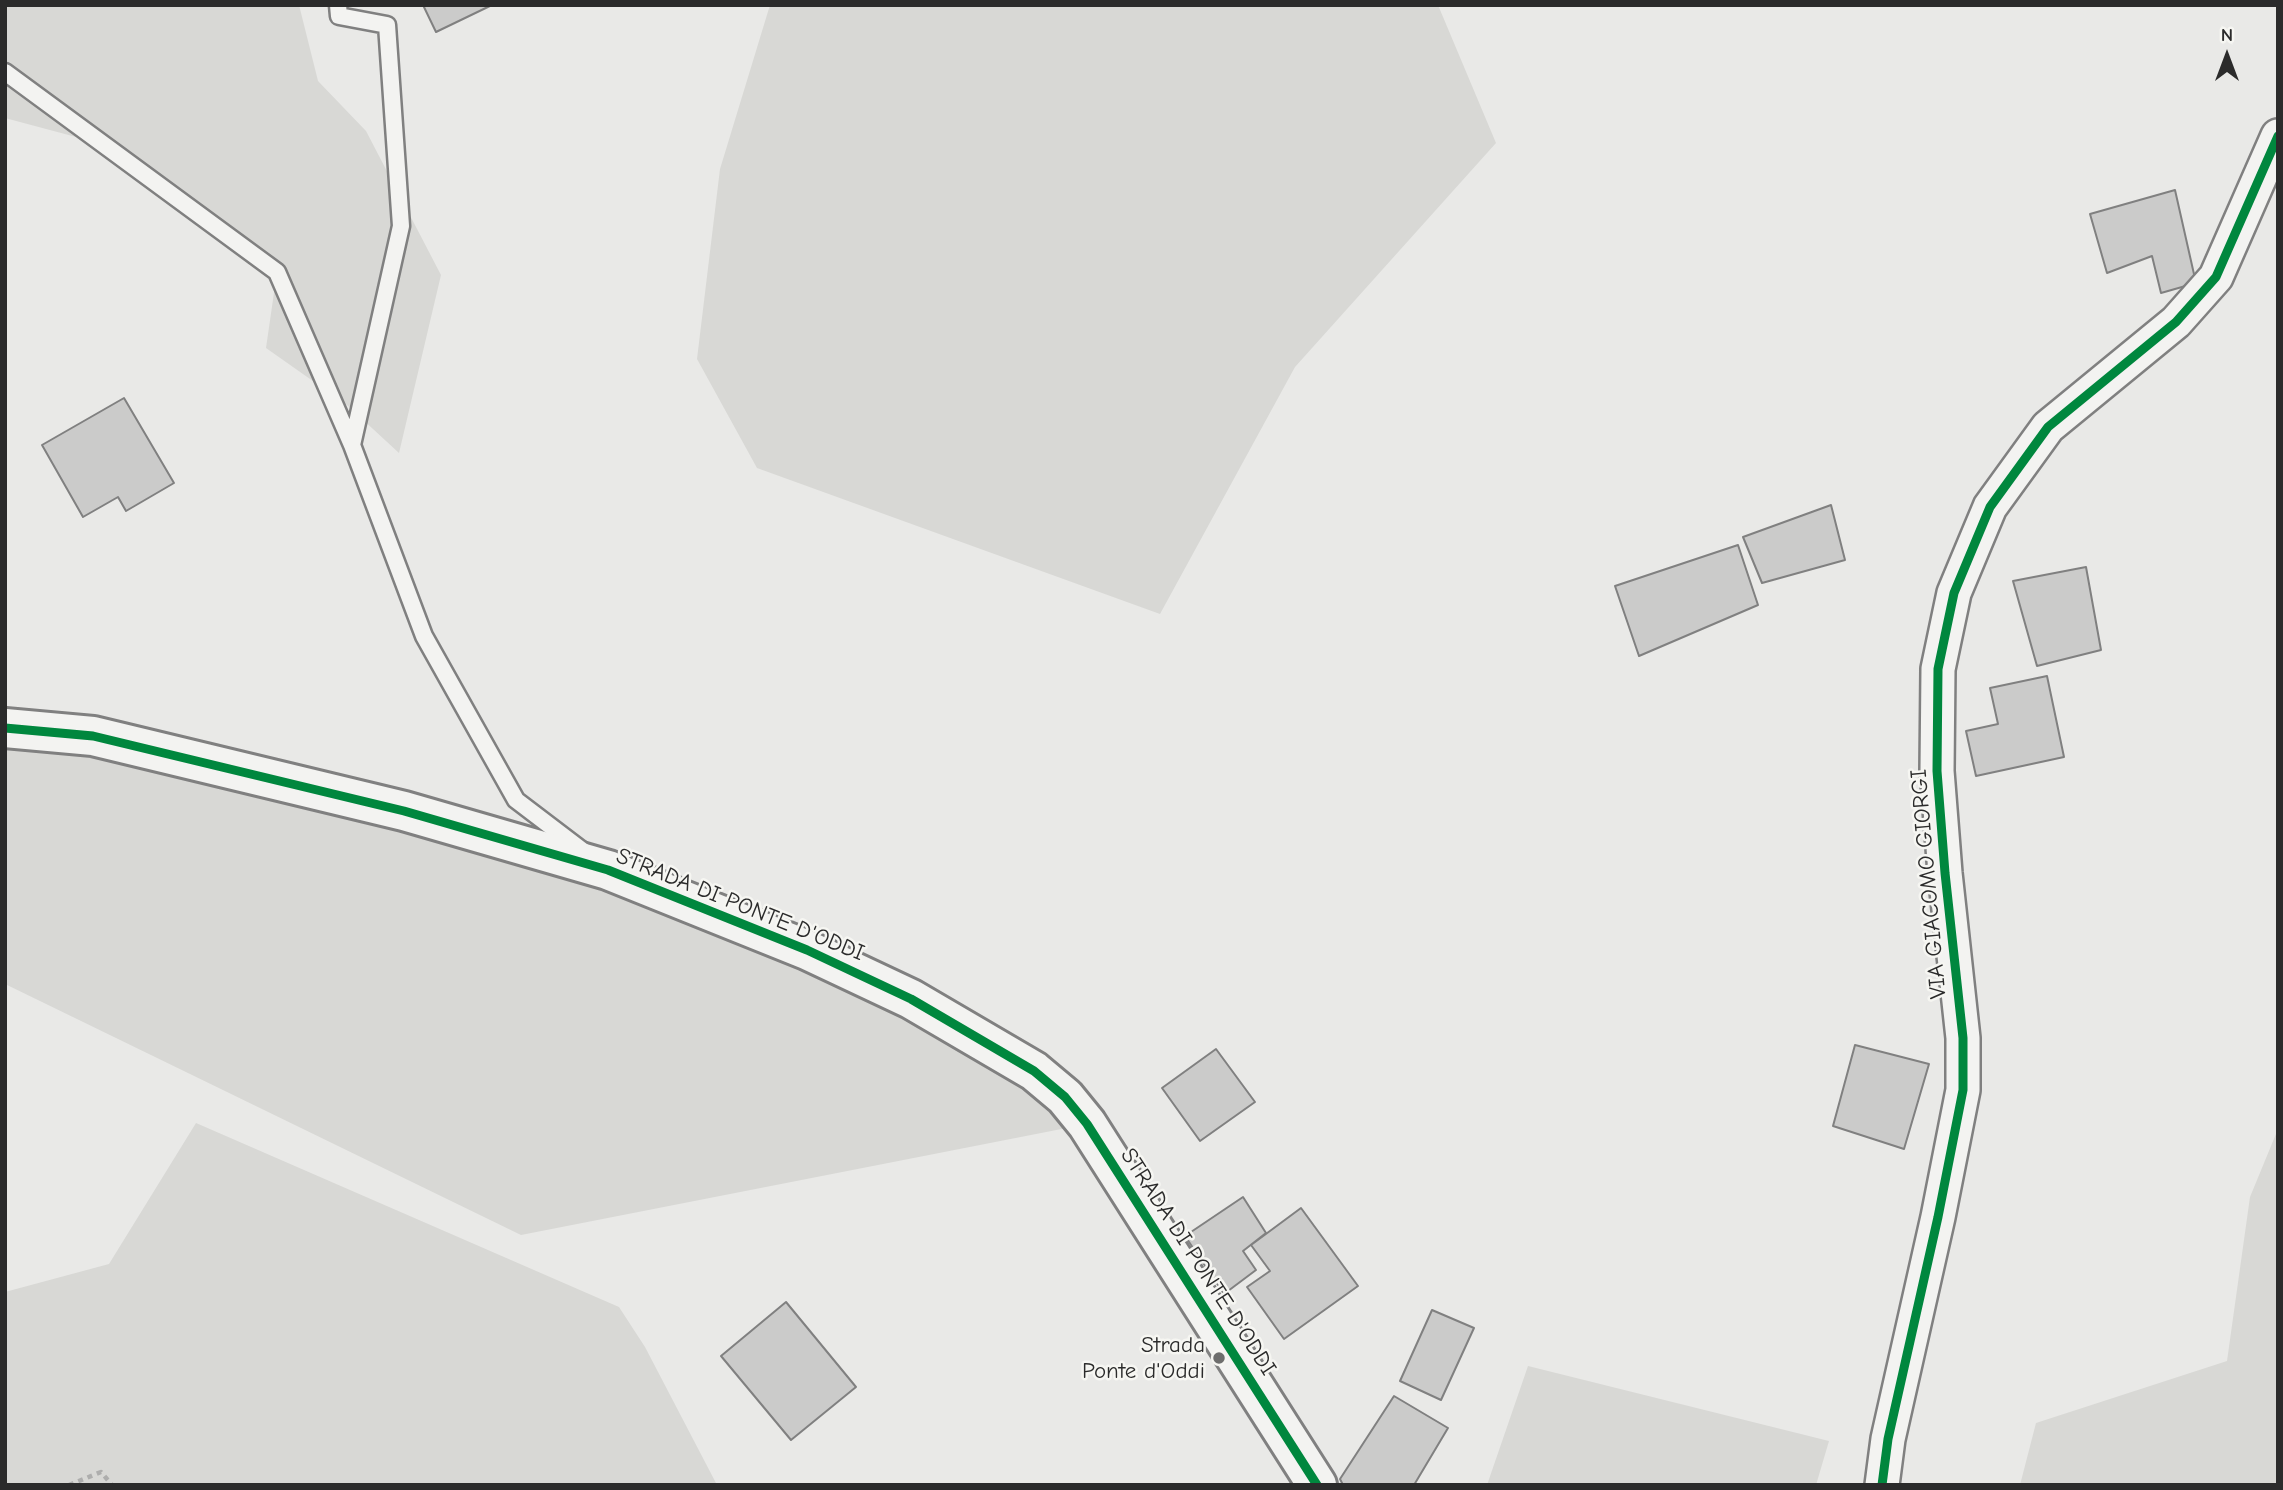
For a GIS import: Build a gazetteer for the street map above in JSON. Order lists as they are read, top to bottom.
{
  "streets": {
    "street": ["VIA GIACOMO GIORGI", "STRADA DI PONTE D'ODDI"]
  },
  "places": ["Strada Ponte d'Oddi"],
  "north": "top"
}
